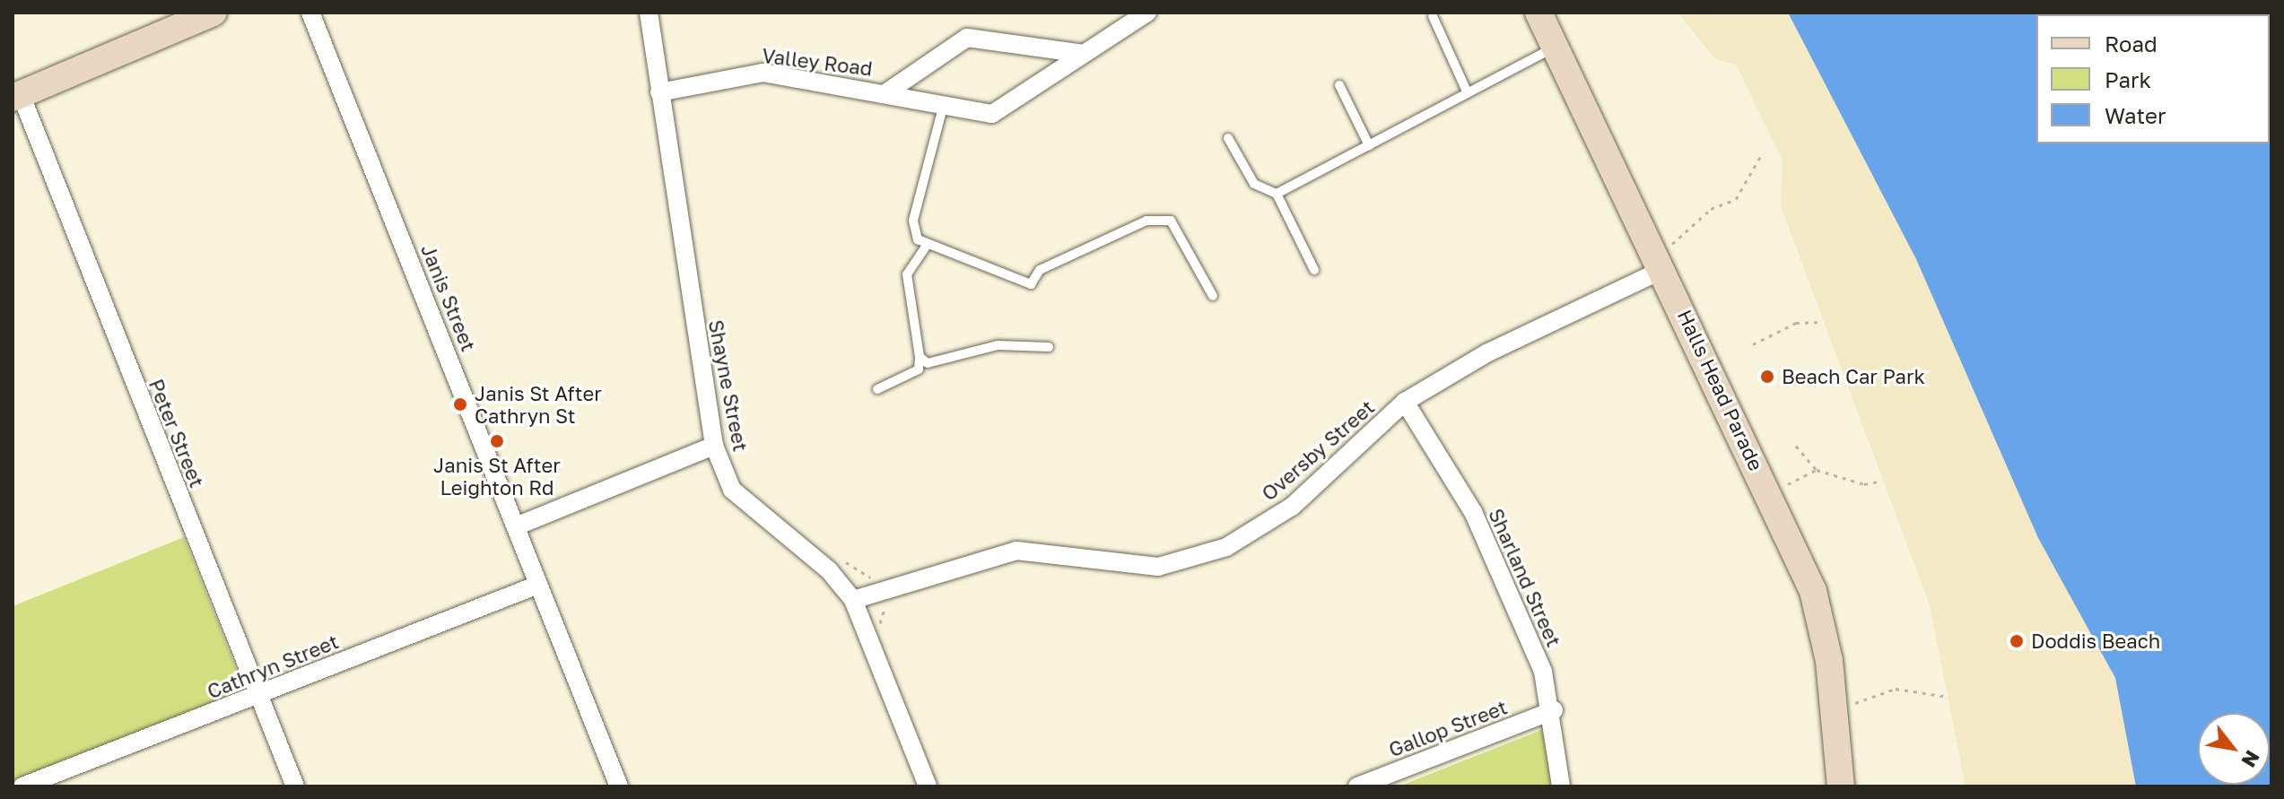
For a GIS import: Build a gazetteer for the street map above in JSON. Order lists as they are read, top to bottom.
{
  "streets": {
    "street": [
      "Valley Road",
      "Janis Street",
      "Shayne Street",
      "Halls Head Parade",
      "Peter Street",
      "Oversby Street",
      "Sharland Street",
      "Cathryn Street",
      "Gallop Street"
    ]
  },
  "crossings": [
    ["Valley Road", "Shayne Street"],
    ["Janis Street", "Cathryn Street"],
    ["Shayne Street", "Oversby Street"],
    ["Halls Head Parade", "Oversby Street"],
    ["Peter Street", "Cathryn Street"],
    ["Oversby Street", "Sharland Street"],
    ["Sharland Street", "Gallop Street"]
  ],
  "places": [
    "Beach Car Park",
    "Janis St After Cathryn St",
    "Janis St After Leighton Rd",
    "Doddis Beach"
  ],
  "legend": ["Road", "Park", "Water"],
  "north": "bottom right"
}
